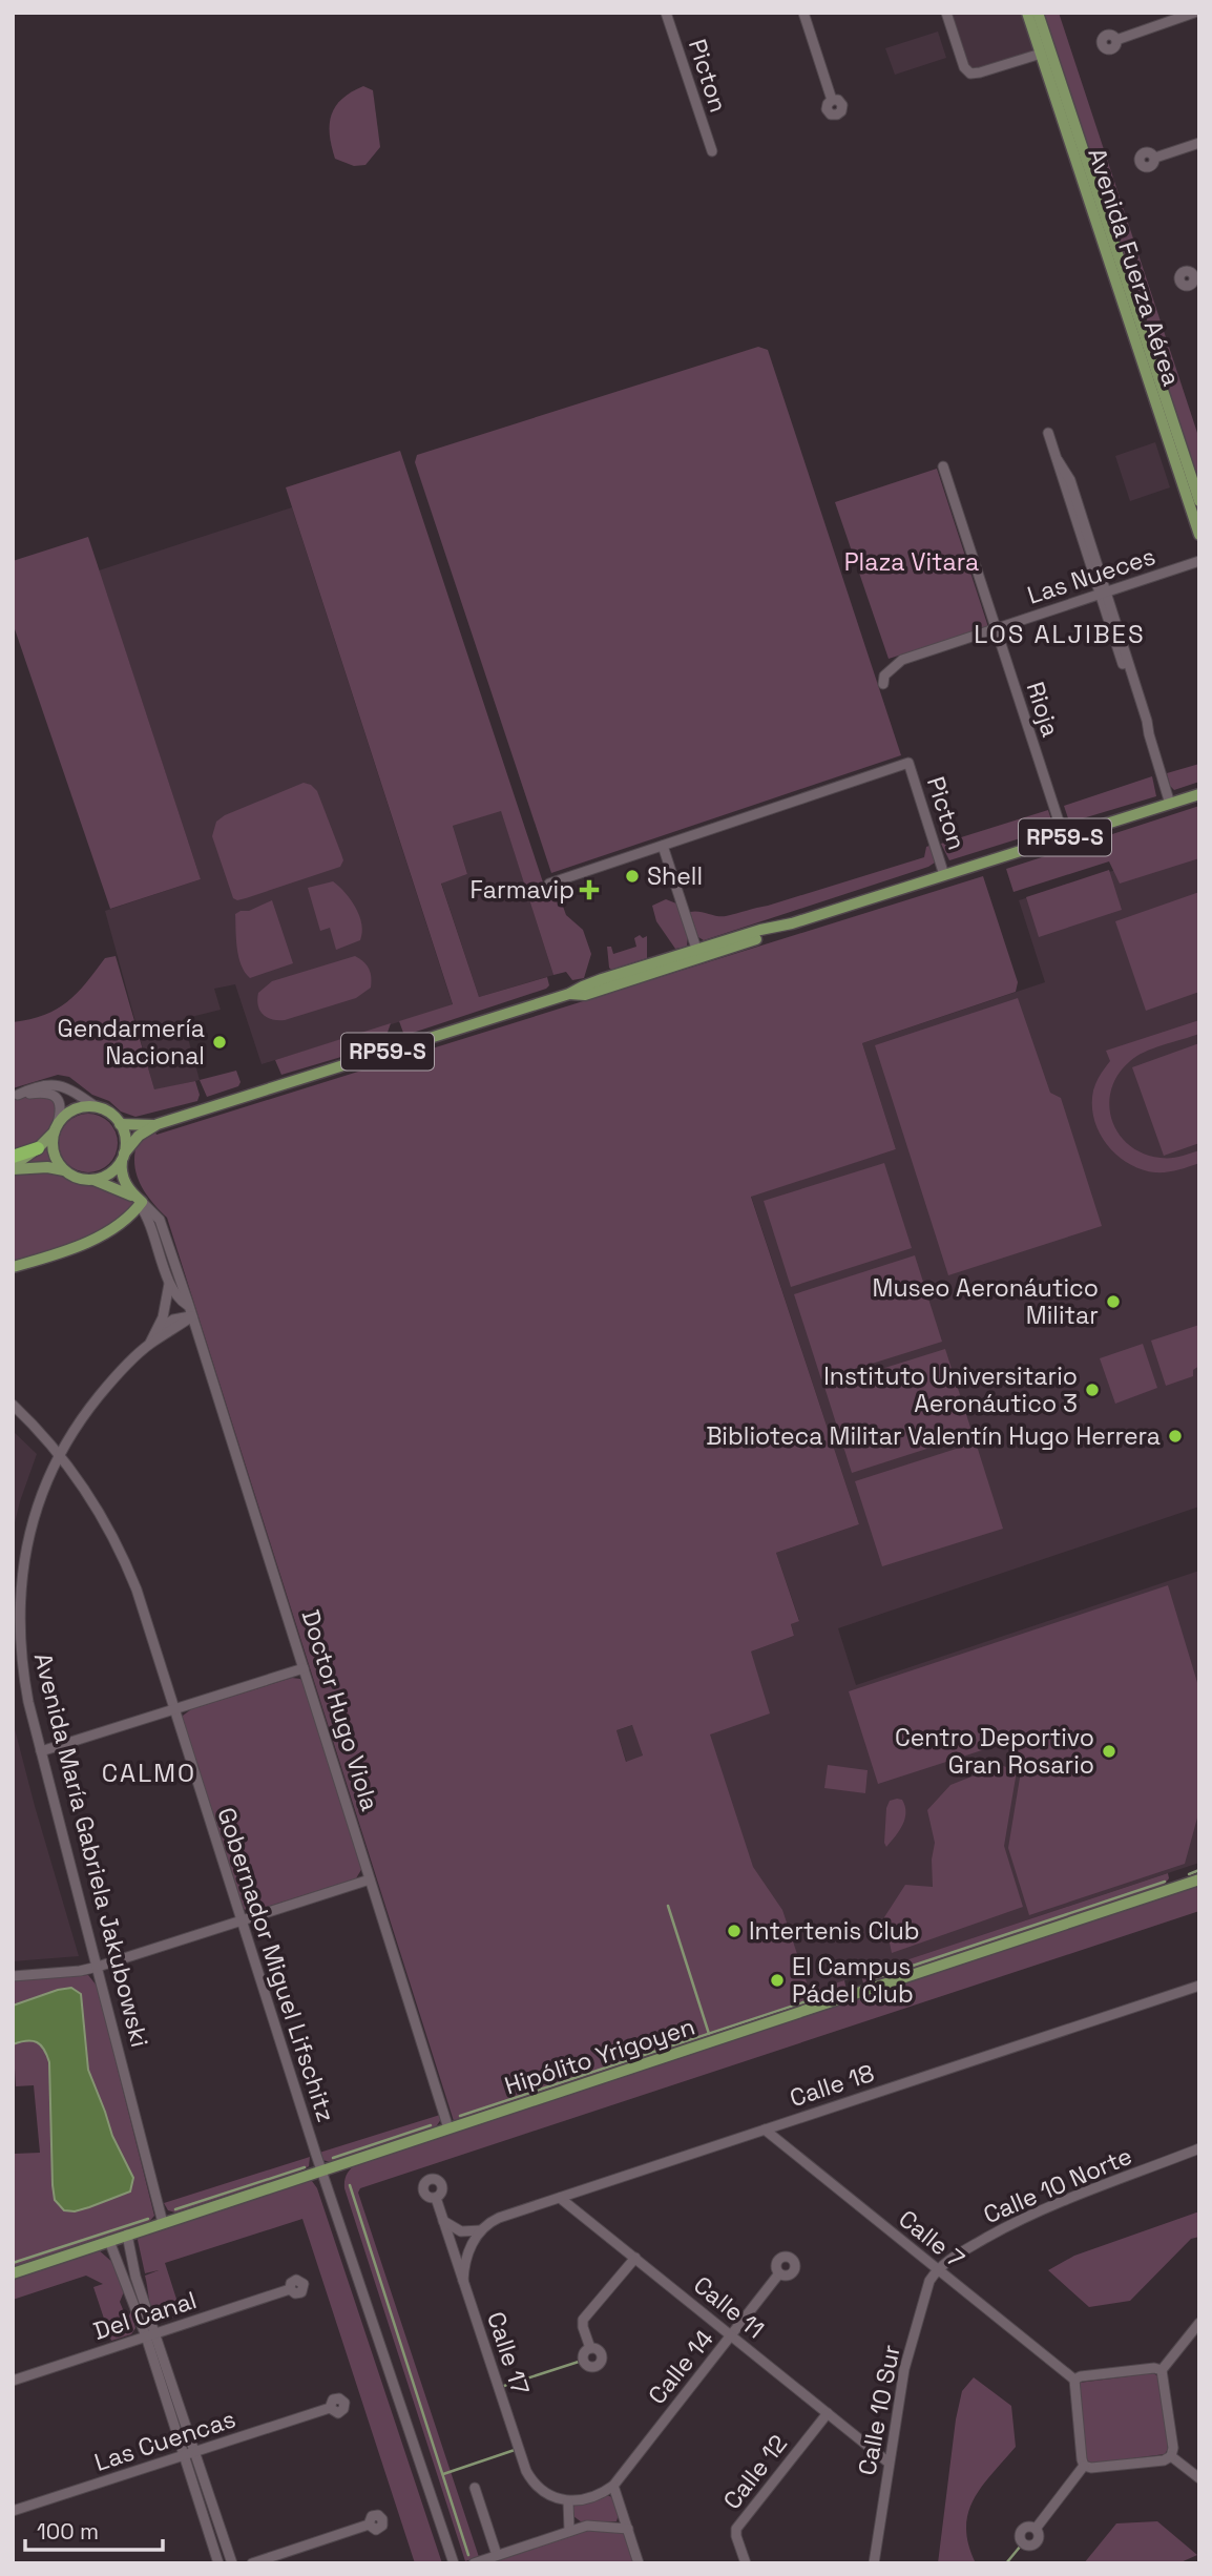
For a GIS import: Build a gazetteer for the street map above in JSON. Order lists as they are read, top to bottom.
{
  "streets": {
    "main road": [
      "Avenida Fuerza Aérea",
      "RP59-S",
      "Doctor Hugo Viola",
      "Hipólito Yrigoyen"
    ],
    "street": [
      "Picton",
      "Las Nueces",
      "Rioja",
      "Avenida María Gabriela Jakubowski",
      "Gobernador Miguel Lifschitz",
      "Calle 18",
      "Calle 10 Norte",
      "Calle 7",
      "Calle 11",
      "Del Canal",
      "Calle 17",
      "Calle 14",
      "Calle 10 Sur",
      "Las Cuencas",
      "Calle 12"
    ]
  },
  "crossings": [
    ["Picton", "RP59-S"],
    ["Las Nueces", "Rioja"],
    ["Rioja", "RP59-S"],
    ["RP59-S", "Doctor Hugo Viola"],
    ["Doctor Hugo Viola", "Avenida María Gabriela Jakubowski"],
    ["Doctor Hugo Viola", "Hipólito Yrigoyen"],
    ["Avenida María Gabriela Jakubowski", "Gobernador Miguel Lifschitz"],
    ["Avenida María Gabriela Jakubowski", "Hipólito Yrigoyen"],
    ["Gobernador Miguel Lifschitz", "Hipólito Yrigoyen"],
    ["Calle 18", "Calle 7"],
    ["Calle 18", "Calle 11"],
    ["Calle 10 Norte", "Calle 7"],
    ["Calle 10 Norte", "Calle 10 Sur"],
    ["Calle 7", "Calle 10 Sur"],
    ["Calle 11", "Calle 14"],
    ["Calle 11", "Calle 10 Sur"],
    ["Calle 11", "Calle 12"]
  ],
  "districts": ["LOS ALJIBES", "CALMO"],
  "parks": ["Plaza Vitara"],
  "places": {
    "other": [
      "Shell",
      "Gendarmería Nacional",
      "Museo Aeronáutico Militar",
      "Instituto Universitario Aeronáutico 3",
      "Biblioteca Militar Valentín Hugo Herrera",
      "Centro Deportivo Gran Rosario",
      "Intertenis Club",
      "El Campus Pádel Club"
    ],
    "health": ["Farmavip"]
  },
  "scale_bar": "100 m"
}
